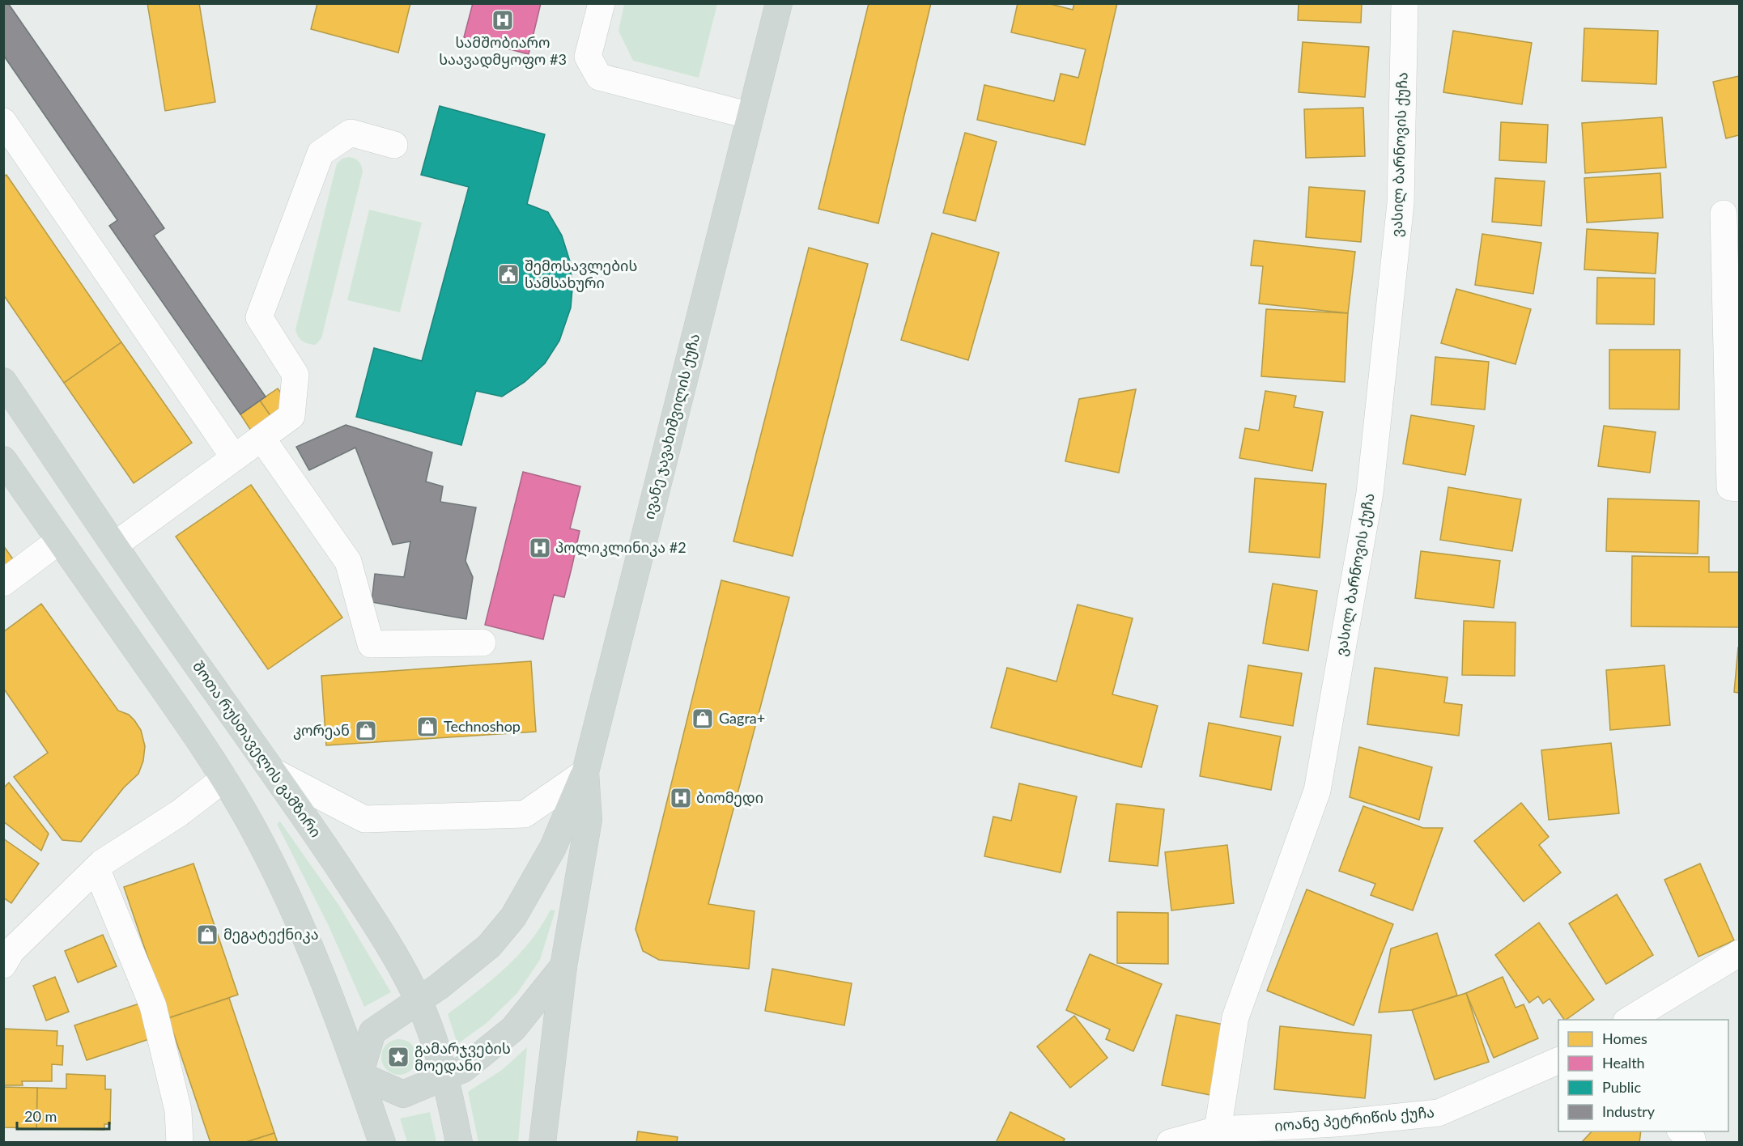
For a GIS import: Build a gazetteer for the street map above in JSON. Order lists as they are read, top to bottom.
{
  "streets": {
    "main road": ["ივანე ჯავახიშვილის ქუჩა", "შოთა რუსთაველის გამზირი"],
    "street": ["ვასილ ბარნოვის ქუჩა", "იოანე პეტრიწის ქუჩა"]
  },
  "crossings": [
    ["ვასილ ბარნოვის ქუჩა", "იოანე პეტრიწის ქუჩა"]
  ],
  "places": {
    "hospital": ["სამშობიარო საავადმყოფო #3", "პოლიკლინიკა #2", "ბიომედი"],
    "public building": ["შემოსავლების სამსახური"],
    "shop": [
      "Gagra+",
      "Technoshop",
      "კორეან",
      "მეგატექნიკა"
    ],
    "place": ["გამარჯვების მოედანი"]
  },
  "legend": [
    "Homes",
    "Health",
    "Public",
    "Industry"
  ],
  "scale_bar": "20 m"
}
